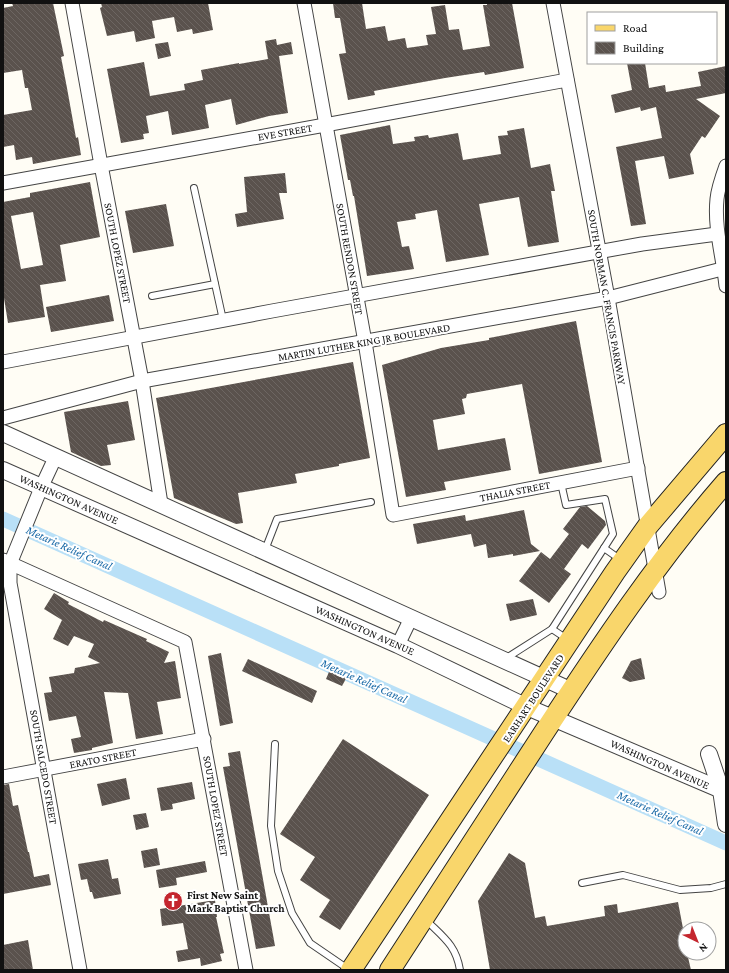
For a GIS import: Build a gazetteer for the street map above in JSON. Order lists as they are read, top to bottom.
{
  "streets": {
    "main road": ["EARHART BOULEVARD"],
    "street": [
      "EVE STREET",
      "SOUTH LOPEZ STREET",
      "SOUTH RENDON STREET",
      "SOUTH NORMAN C. FRANCIS PARKWAY",
      "MARTIN LUTHER KING JR BOULEVARD",
      "THALIA STREET",
      "WASHINGTON AVENUE",
      "ERATO STREET",
      "SOUTH SALCEDO STREET"
    ]
  },
  "crossings": [
    ["EVE STREET", "SOUTH LOPEZ STREET"],
    ["EVE STREET", "SOUTH RENDON STREET"],
    ["EVE STREET", "SOUTH NORMAN C. FRANCIS PARKWAY"],
    ["SOUTH LOPEZ STREET", "MARTIN LUTHER KING JR BOULEVARD"],
    ["SOUTH LOPEZ STREET", "ERATO STREET"],
    ["SOUTH LOPEZ STREET", "SOUTH SALCEDO STREET"],
    ["SOUTH RENDON STREET", "MARTIN LUTHER KING JR BOULEVARD"],
    ["SOUTH RENDON STREET", "THALIA STREET"],
    ["SOUTH NORMAN C. FRANCIS PARKWAY", "MARTIN LUTHER KING JR BOULEVARD"],
    ["SOUTH NORMAN C. FRANCIS PARKWAY", "THALIA STREET"],
    ["SOUTH NORMAN C. FRANCIS PARKWAY", "EARHART BOULEVARD"],
    ["WASHINGTON AVENUE", "EARHART BOULEVARD"],
    ["ERATO STREET", "SOUTH SALCEDO STREET"]
  ],
  "water": ["Metarie Relief Canal"],
  "places": {
    "church": ["First New Saint Mark Baptist Church"]
  },
  "legend": ["Road", "Building"],
  "north": "bottom right"
}
